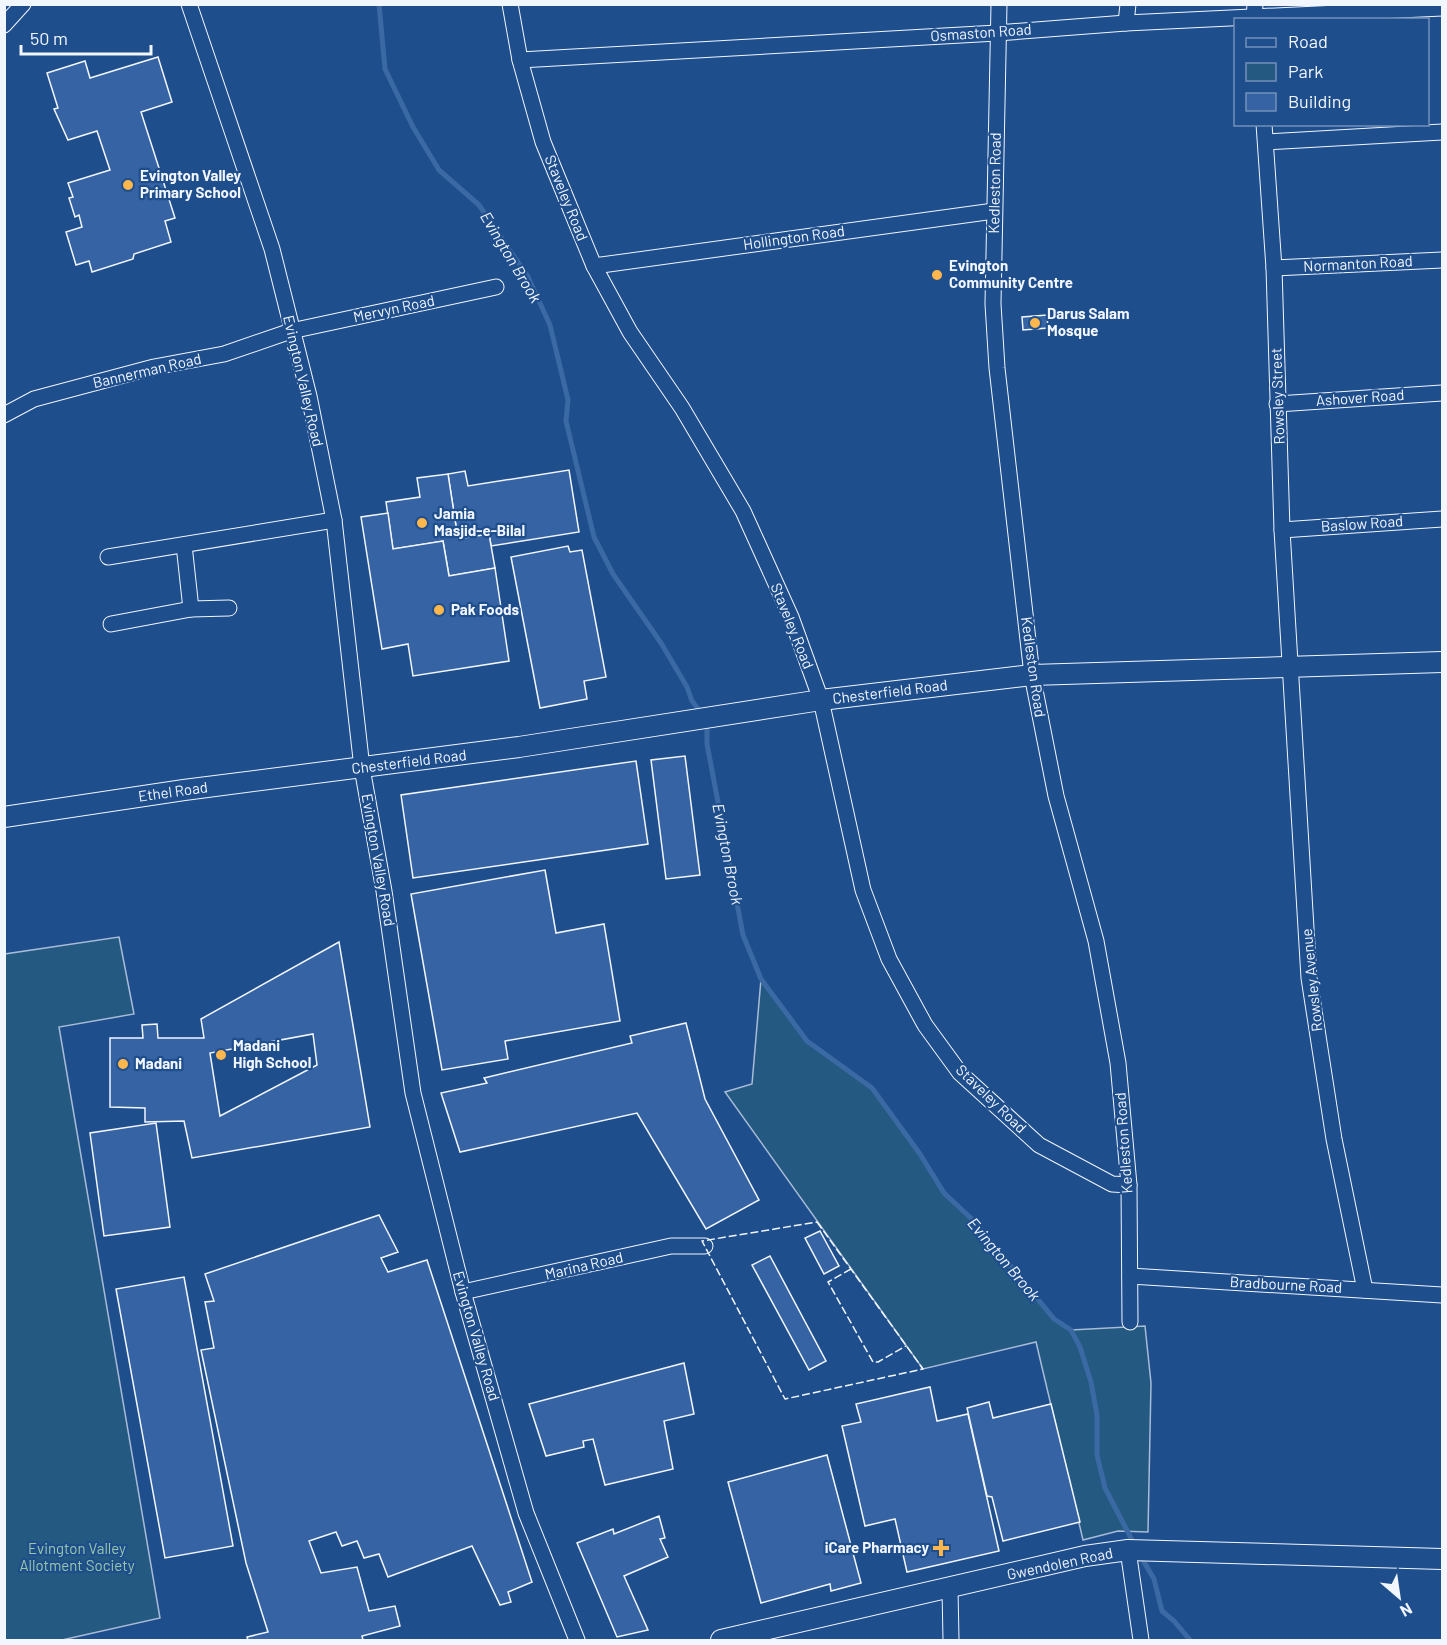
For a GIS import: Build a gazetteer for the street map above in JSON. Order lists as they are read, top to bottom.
{
  "streets": {
    "street": [
      "Osmaston Road",
      "Kedleston Road",
      "Staveley Road",
      "Hollington Road",
      "Normanton Road",
      "Mervyn Road",
      "Bannerman Road",
      "Evington Valley Road",
      "Rowsley Street",
      "Ashover Road",
      "Baslow Road",
      "Chesterfield Road",
      "Ethel Road",
      "Rowsley Avenue",
      "Marina Road",
      "Bradbourne Road",
      "Gwendolen Road"
    ]
  },
  "crossings": [
    ["Osmaston Road", "Kedleston Road"],
    ["Osmaston Road", "Staveley Road"],
    ["Kedleston Road", "Staveley Road"],
    ["Kedleston Road", "Hollington Road"],
    ["Kedleston Road", "Chesterfield Road"],
    ["Kedleston Road", "Bradbourne Road"],
    ["Staveley Road", "Hollington Road"],
    ["Staveley Road", "Chesterfield Road"],
    ["Normanton Road", "Rowsley Street"],
    ["Mervyn Road", "Bannerman Road"],
    ["Mervyn Road", "Evington Valley Road"],
    ["Bannerman Road", "Evington Valley Road"],
    ["Evington Valley Road", "Chesterfield Road"],
    ["Evington Valley Road", "Marina Road"],
    ["Rowsley Street", "Ashover Road"],
    ["Rowsley Street", "Baslow Road"],
    ["Rowsley Street", "Chesterfield Road"],
    ["Rowsley Street", "Rowsley Avenue"],
    ["Chesterfield Road", "Ethel Road"],
    ["Chesterfield Road", "Rowsley Avenue"],
    ["Rowsley Avenue", "Bradbourne Road"]
  ],
  "water": ["Evington Brook"],
  "parks": ["Evington Valley Allotment Society"],
  "places": {
    "other": [
      "Evington Valley Primary School",
      "Evington Community Centre",
      "Darus Salam Mosque",
      "Jamia Masjid-e-Bilal",
      "Pak Foods",
      "Madani High School",
      "Madani"
    ],
    "health": ["iCare Pharmacy"]
  },
  "legend": ["Road", "Park", "Building"],
  "scale_bar": "50 m",
  "north": "bottom right"
}
